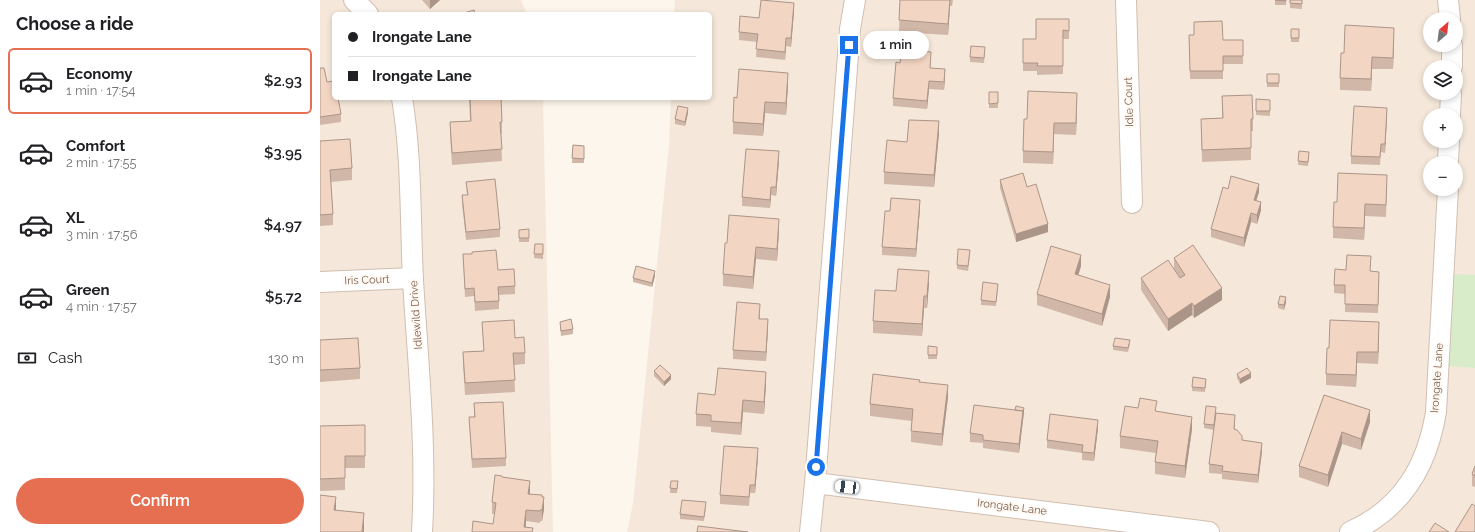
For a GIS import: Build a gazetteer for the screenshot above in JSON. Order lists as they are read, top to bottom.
{
  "streets": {
    "street": [
      "Idle Court",
      "Iris Court",
      "Idlewild Drive",
      "Irongate Lane"
    ]
  },
  "crossings": [
    ["Iris Court", "Idlewild Drive"]
  ],
  "north": "top right",
  "page": {
    "heading": "Choose a ride",
    "map_buttons": ["+", "−"],
    "banner": ["Irongate Lane", "Irongate Lane"],
    "bubble": "1 min",
    "list": [
      {
        "name": "Economy",
        "note": "1 min · 17:54",
        "value": "$2.93"
      },
      {
        "name": "Comfort",
        "note": "2 min · 17:55",
        "value": "$3.95"
      },
      {
        "name": "XL",
        "note": "3 min · 17:56",
        "value": "$4.97"
      },
      {
        "name": "Green",
        "note": "4 min · 17:57",
        "value": "$5.72"
      }
    ],
    "pay": ["Cash", "130 m"],
    "buttons": "Confirm"
  }
}
